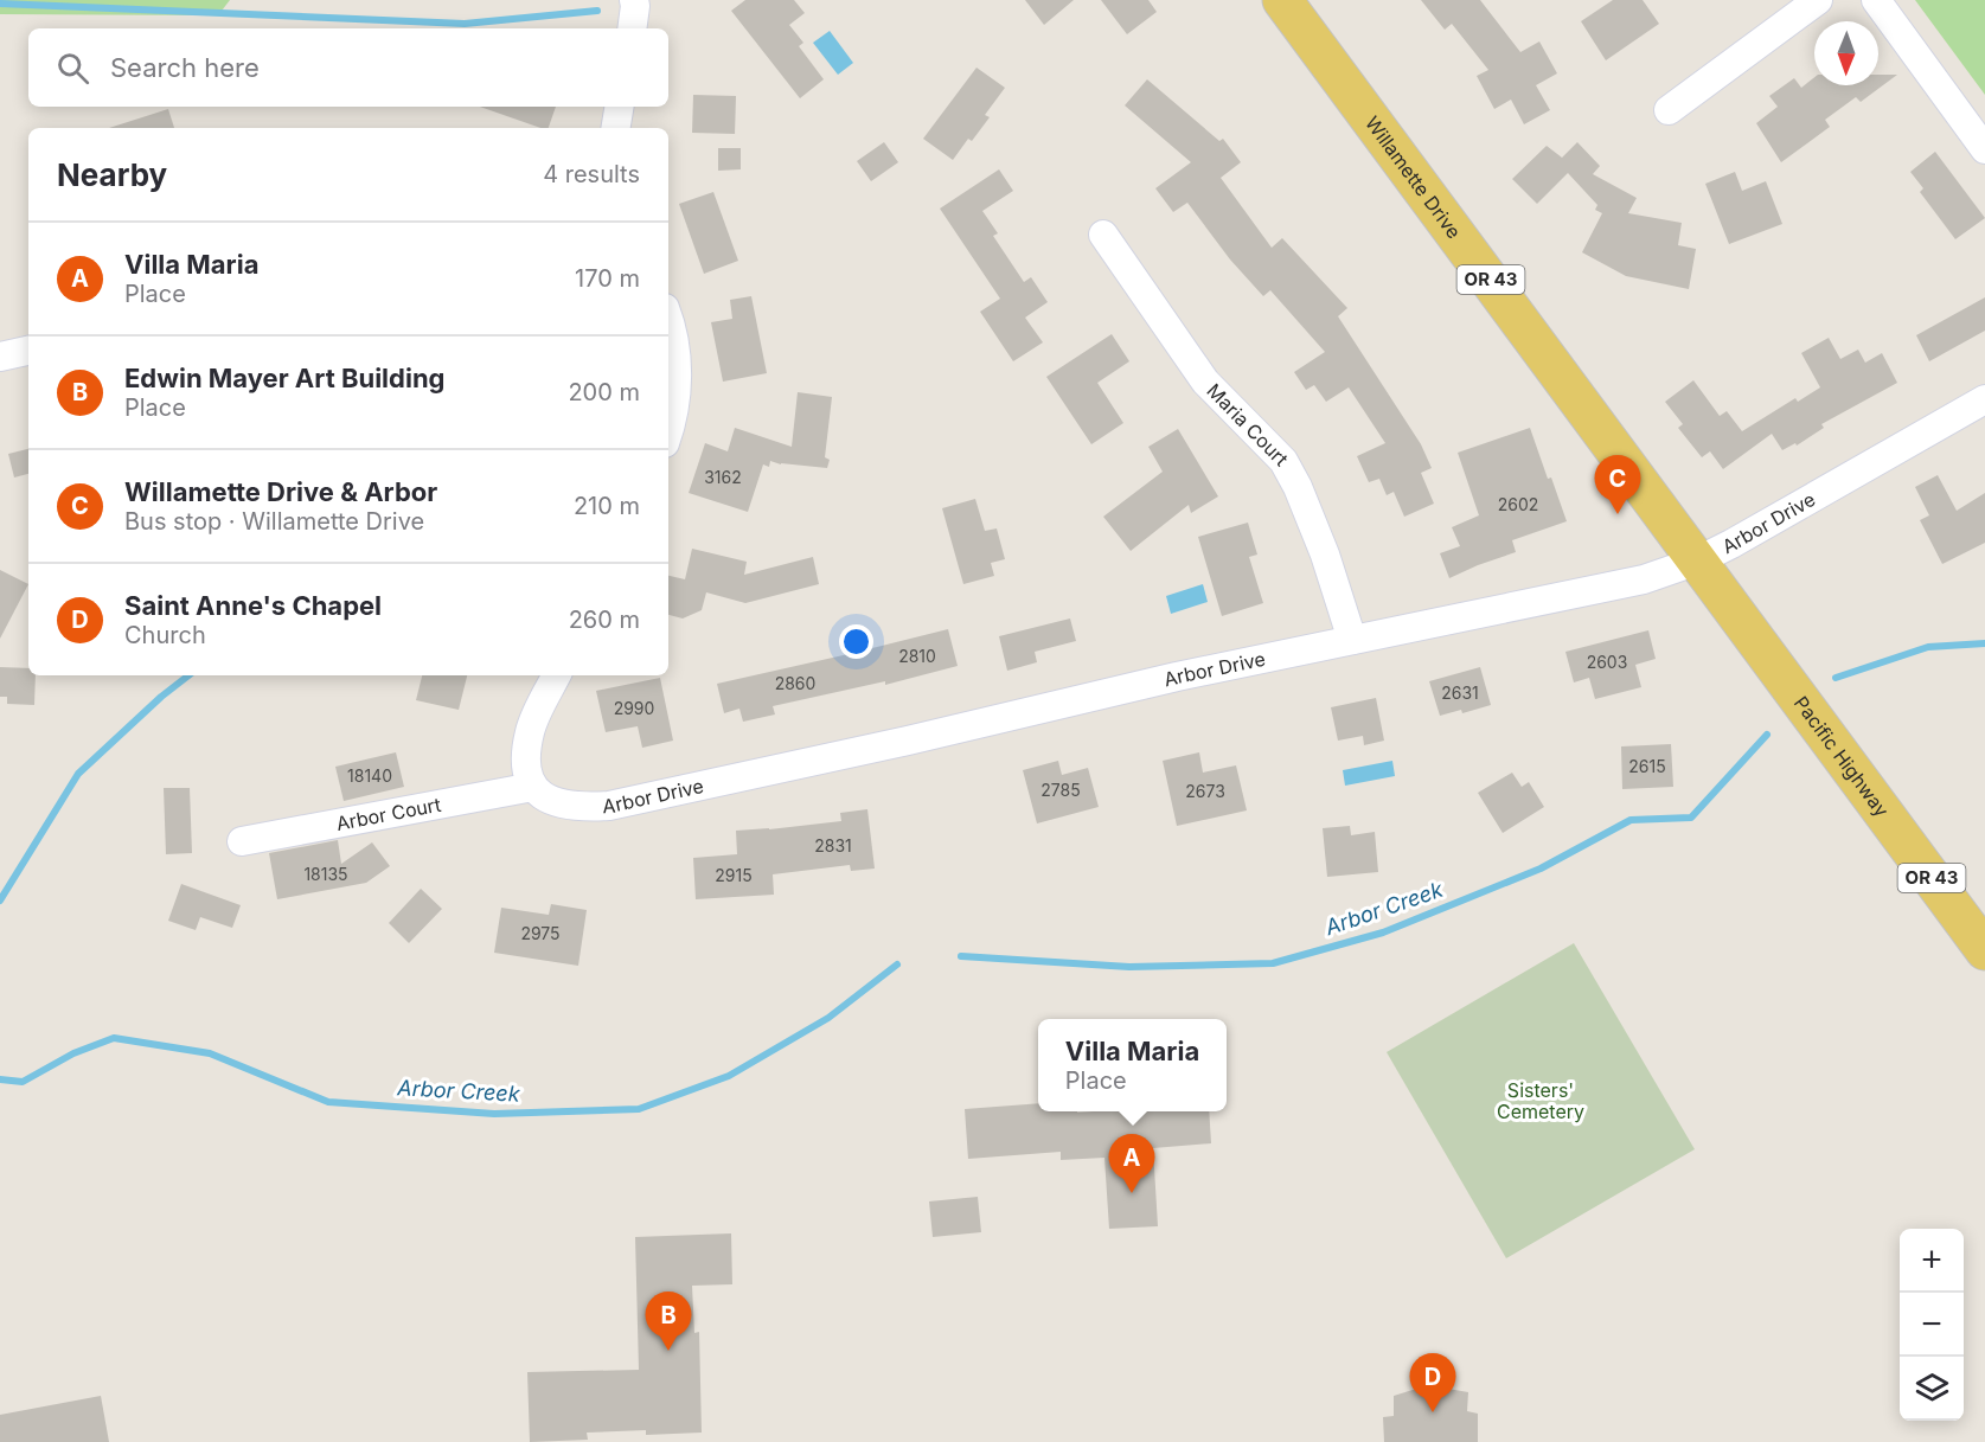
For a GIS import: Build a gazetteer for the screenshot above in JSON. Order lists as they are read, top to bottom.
{
  "streets": {
    "main road": ["Willamette Drive", "OR 43", "Pacific Highway"],
    "street": ["Maria Court", "Arbor Drive", "Arbor Court"]
  },
  "crossings": [
    ["Willamette Drive", "Arbor Drive"],
    ["Willamette Drive", "Pacific Highway"],
    ["Maria Court", "Arbor Drive"],
    ["Arbor Drive", "Pacific Highway"],
    ["Arbor Drive", "Arbor Court"]
  ],
  "water": ["Arbor Creek"],
  "parks": ["Sisters' Cemetery"],
  "house_numbers": [
    "3162",
    "2602",
    "2810",
    "2603",
    "2860",
    "2631",
    "2990",
    "2615",
    "18140",
    "2785",
    "2673",
    "2831",
    "18135",
    "2915",
    "2975"
  ],
  "north": "bottom",
  "page": {
    "search": "Search here",
    "heading": ["Nearby", "4 results"],
    "list": [
      {
        "mark": "A",
        "name": "Villa Maria",
        "note": "Place",
        "value": "170 m"
      },
      {
        "mark": "B",
        "name": "Edwin Mayer Art Building",
        "note": "Place",
        "value": "200 m"
      },
      {
        "mark": "C",
        "name": "Willamette Drive & Arbor",
        "note": "Bus stop · Willamette Drive",
        "value": "210 m"
      },
      {
        "mark": "D",
        "name": "Saint Anne's Chapel",
        "note": "Church",
        "value": "260 m"
      }
    ],
    "pins": [
      "C",
      "A",
      "B",
      "D"
    ],
    "popup": ["Villa Maria", "Place"],
    "map_buttons": ["+", "−"]
  }
}
